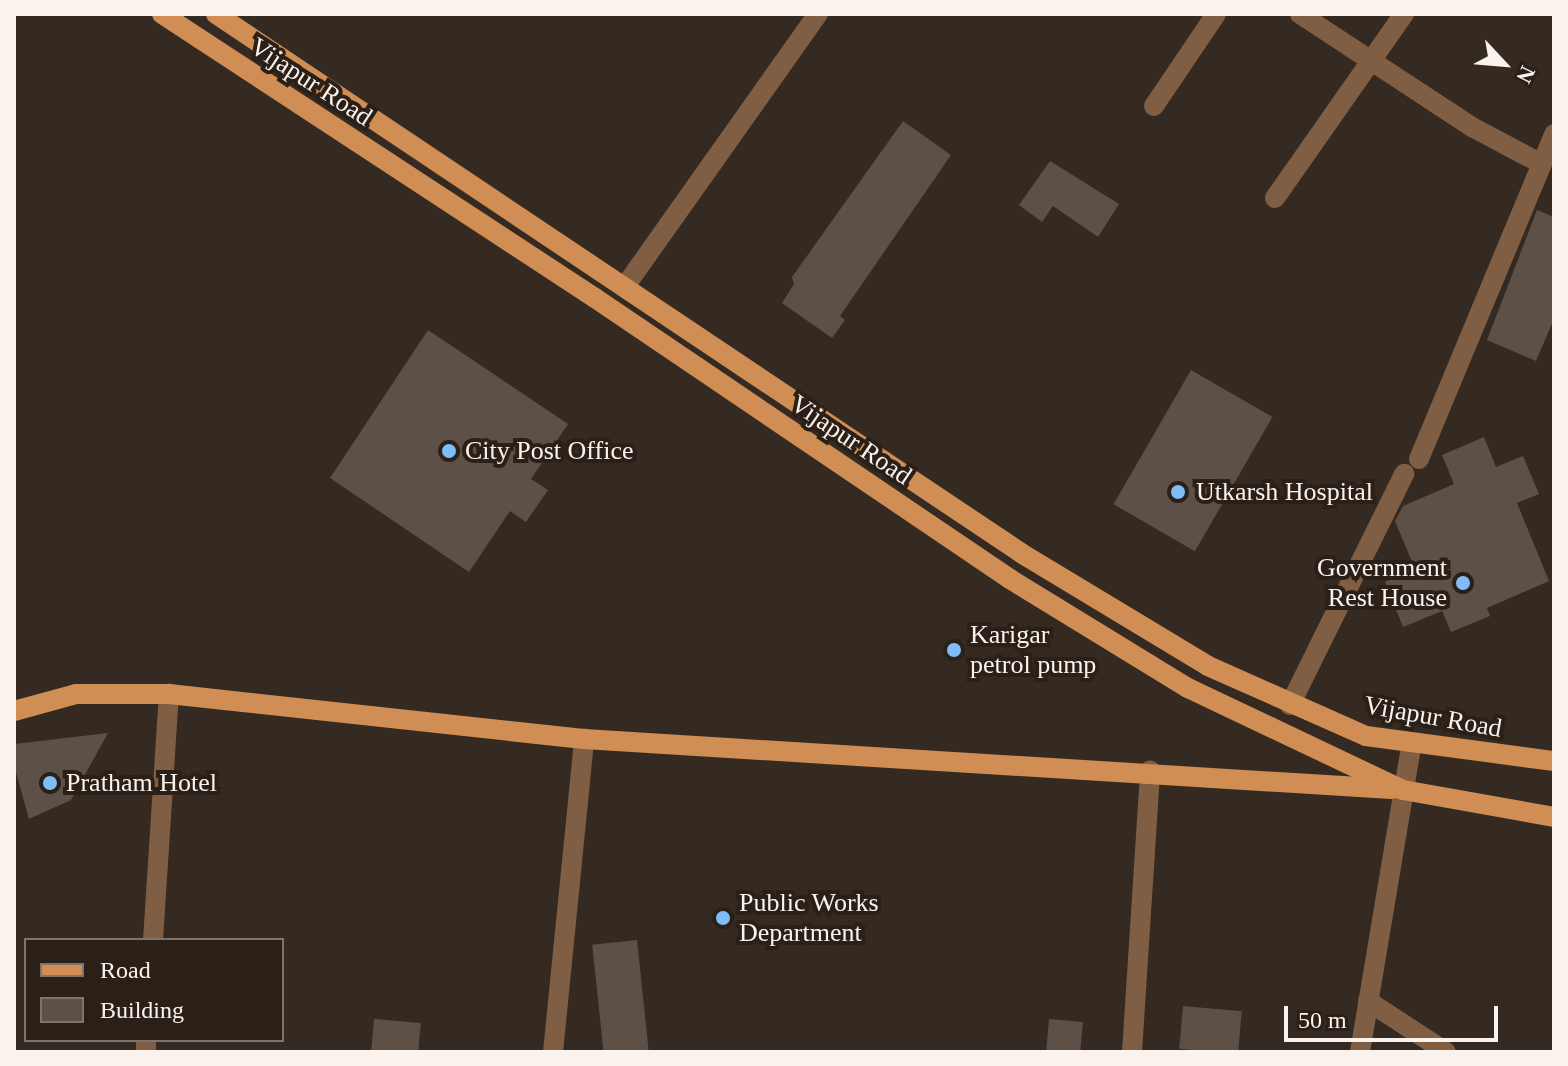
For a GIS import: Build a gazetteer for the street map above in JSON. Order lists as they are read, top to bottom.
{
  "streets": {
    "main road": ["Vijapur Road"]
  },
  "places": [
    "City Post Office",
    "Utkarsh Hospital",
    "Government Rest House",
    "Karigar petrol pump",
    "Pratham Hotel",
    "Public Works Department"
  ],
  "legend": ["Road", "Building"],
  "scale_bar": "50 m",
  "north": "bottom right"
}
